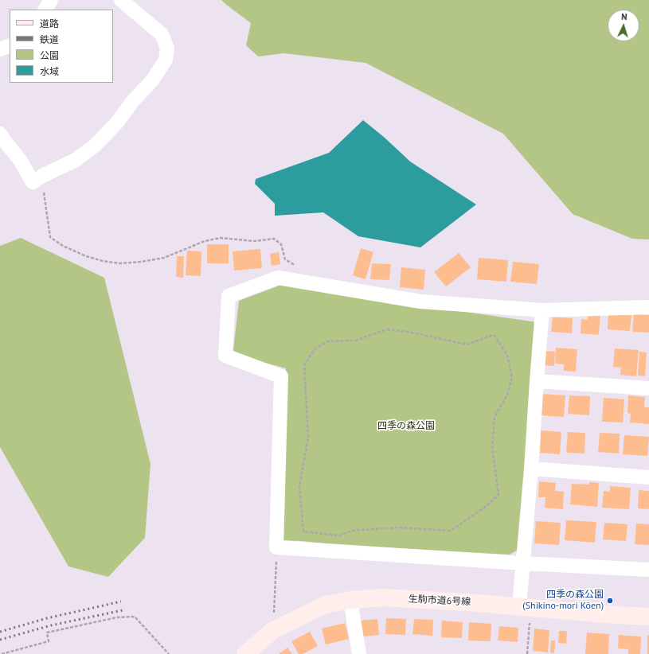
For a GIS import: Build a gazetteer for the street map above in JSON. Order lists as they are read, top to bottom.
{
  "streets": {
    "street": ["生駒市道6号線"]
  },
  "parks": ["四季の森公園"],
  "places": ["四季の森公園 (Shikino-mori Kōen)"],
  "legend": [
    "道路",
    "鉄道",
    "公園",
    "水域"
  ],
  "north": "top"
}
